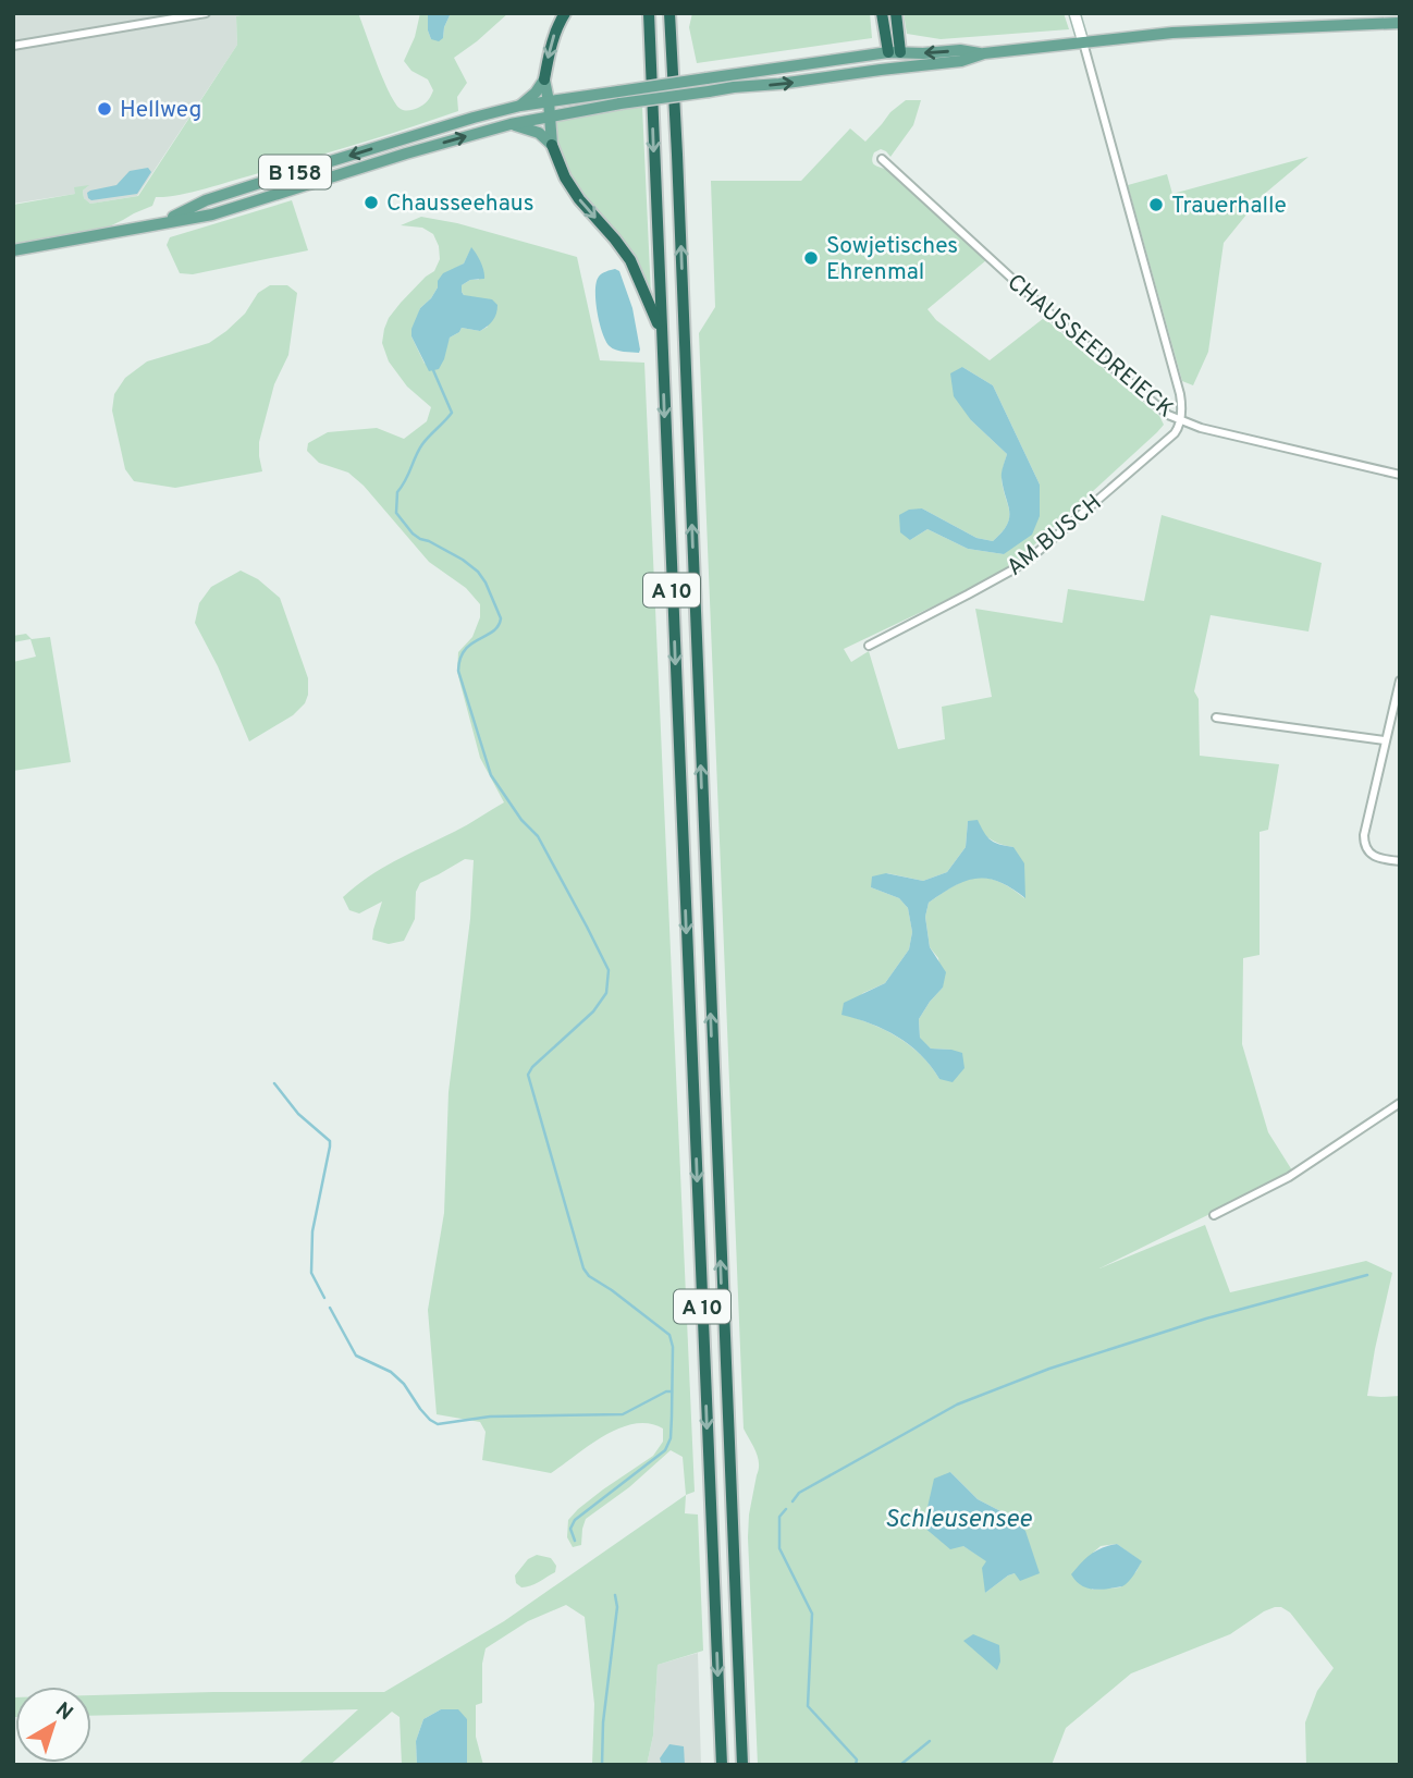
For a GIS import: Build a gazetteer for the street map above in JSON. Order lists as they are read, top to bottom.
{
  "streets": {
    "highway": ["A 10"],
    "main road": ["B 158"],
    "street": ["CHAUSSEEDREIECK", "AM BUSCH"]
  },
  "crossings": [
    ["B 158", "CHAUSSEEDREIECK"],
    ["CHAUSSEEDREIECK", "AM BUSCH"]
  ],
  "water": ["Schleusensee"],
  "places": [
    "Hellweg",
    "Chausseehaus",
    "Trauerhalle",
    "Sowjetisches Ehrenmal"
  ],
  "north": "top right"
}
